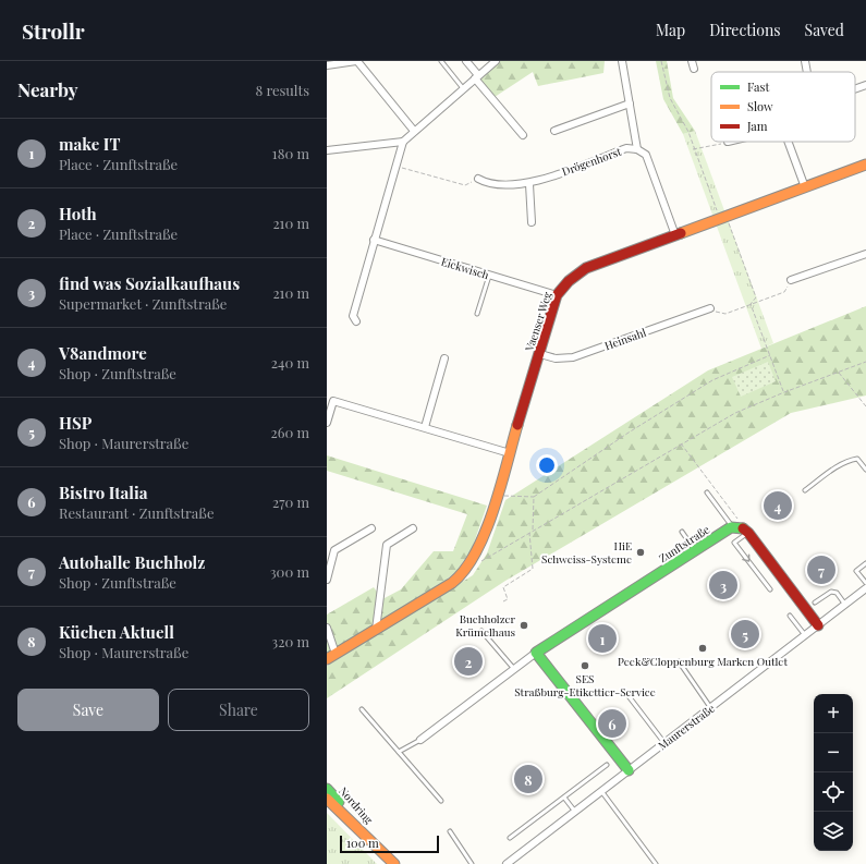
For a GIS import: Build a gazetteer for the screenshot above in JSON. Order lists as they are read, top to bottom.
{
  "streets": {
    "street": [
      "Drögenhorst",
      "Eickwisch",
      "Vaenser Weg",
      "Heinsahl",
      "Zunftstraße",
      "Maurerstraße",
      "Nordring"
    ]
  },
  "crossings": [
    ["Eickwisch", "Vaenser Weg"],
    ["Vaenser Weg", "Heinsahl"]
  ],
  "places": [
    "HiE Schweiss-Systeme",
    "Buchholzer Krümelhaus",
    "Peek&Cloppenburg Marken Outlet",
    "SES Straßburg-Etikettier-Service"
  ],
  "legend": ["Fast", "Slow", "Jam"],
  "scale_bar": "100 m",
  "page": {
    "header": "Strollr",
    "nav": ["Map", "Directions", "Saved"],
    "heading": ["Nearby", "8 results"],
    "list": [
      {
        "mark": "1",
        "name": "make IT",
        "note": "Place · Zunftstraße",
        "value": "180 m"
      },
      {
        "mark": "2",
        "name": "Hoth",
        "note": "Place · Zunftstraße",
        "value": "210 m"
      },
      {
        "mark": "3",
        "name": "find was Sozialkaufhaus",
        "note": "Supermarket · Zunftstraße",
        "value": "210 m"
      },
      {
        "mark": "4",
        "name": "V8andmore",
        "note": "Shop · Zunftstraße",
        "value": "240 m"
      },
      {
        "mark": "5",
        "name": "HSP",
        "note": "Shop · Maurerstraße",
        "value": "260 m"
      },
      {
        "mark": "6",
        "name": "Bistro Italia",
        "note": "Restaurant · Zunftstraße",
        "value": "270 m"
      },
      {
        "mark": "7",
        "name": "Autohalle Buchholz",
        "note": "Shop · Zunftstraße",
        "value": "300 m"
      },
      {
        "mark": "8",
        "name": "Küchen Aktuell",
        "note": "Shop · Maurerstraße",
        "value": "320 m"
      }
    ],
    "pins": [
      "4",
      "7",
      "3",
      "5",
      "1",
      "2",
      "6",
      "8"
    ],
    "buttons": ["Save", "Share"],
    "map_buttons": ["+", "−"],
    "scale": "100 m"
  }
}
